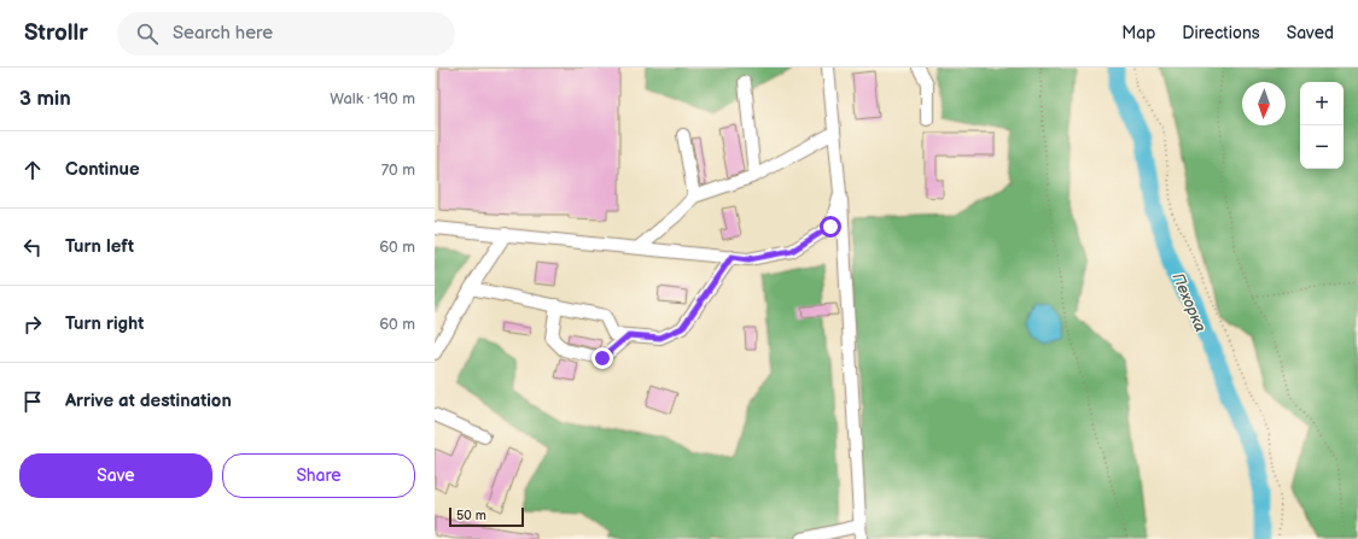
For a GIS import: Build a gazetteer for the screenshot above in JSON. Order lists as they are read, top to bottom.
{
  "water": ["Пехорка"],
  "scale_bar": "50 m",
  "north": "bottom",
  "page": {
    "header": "Strollr",
    "search": "Search here",
    "nav": ["Map", "Directions", "Saved"],
    "heading": ["3 min", "Walk · 190 m"],
    "map_buttons": ["+", "−"],
    "list": [
      ["Continue", "70 m"],
      ["Turn left", "60 m"],
      ["Turn right", "60 m"],
      "Arrive at destination"
    ],
    "buttons": ["Save", "Share"],
    "scale": "50 m"
  }
}
